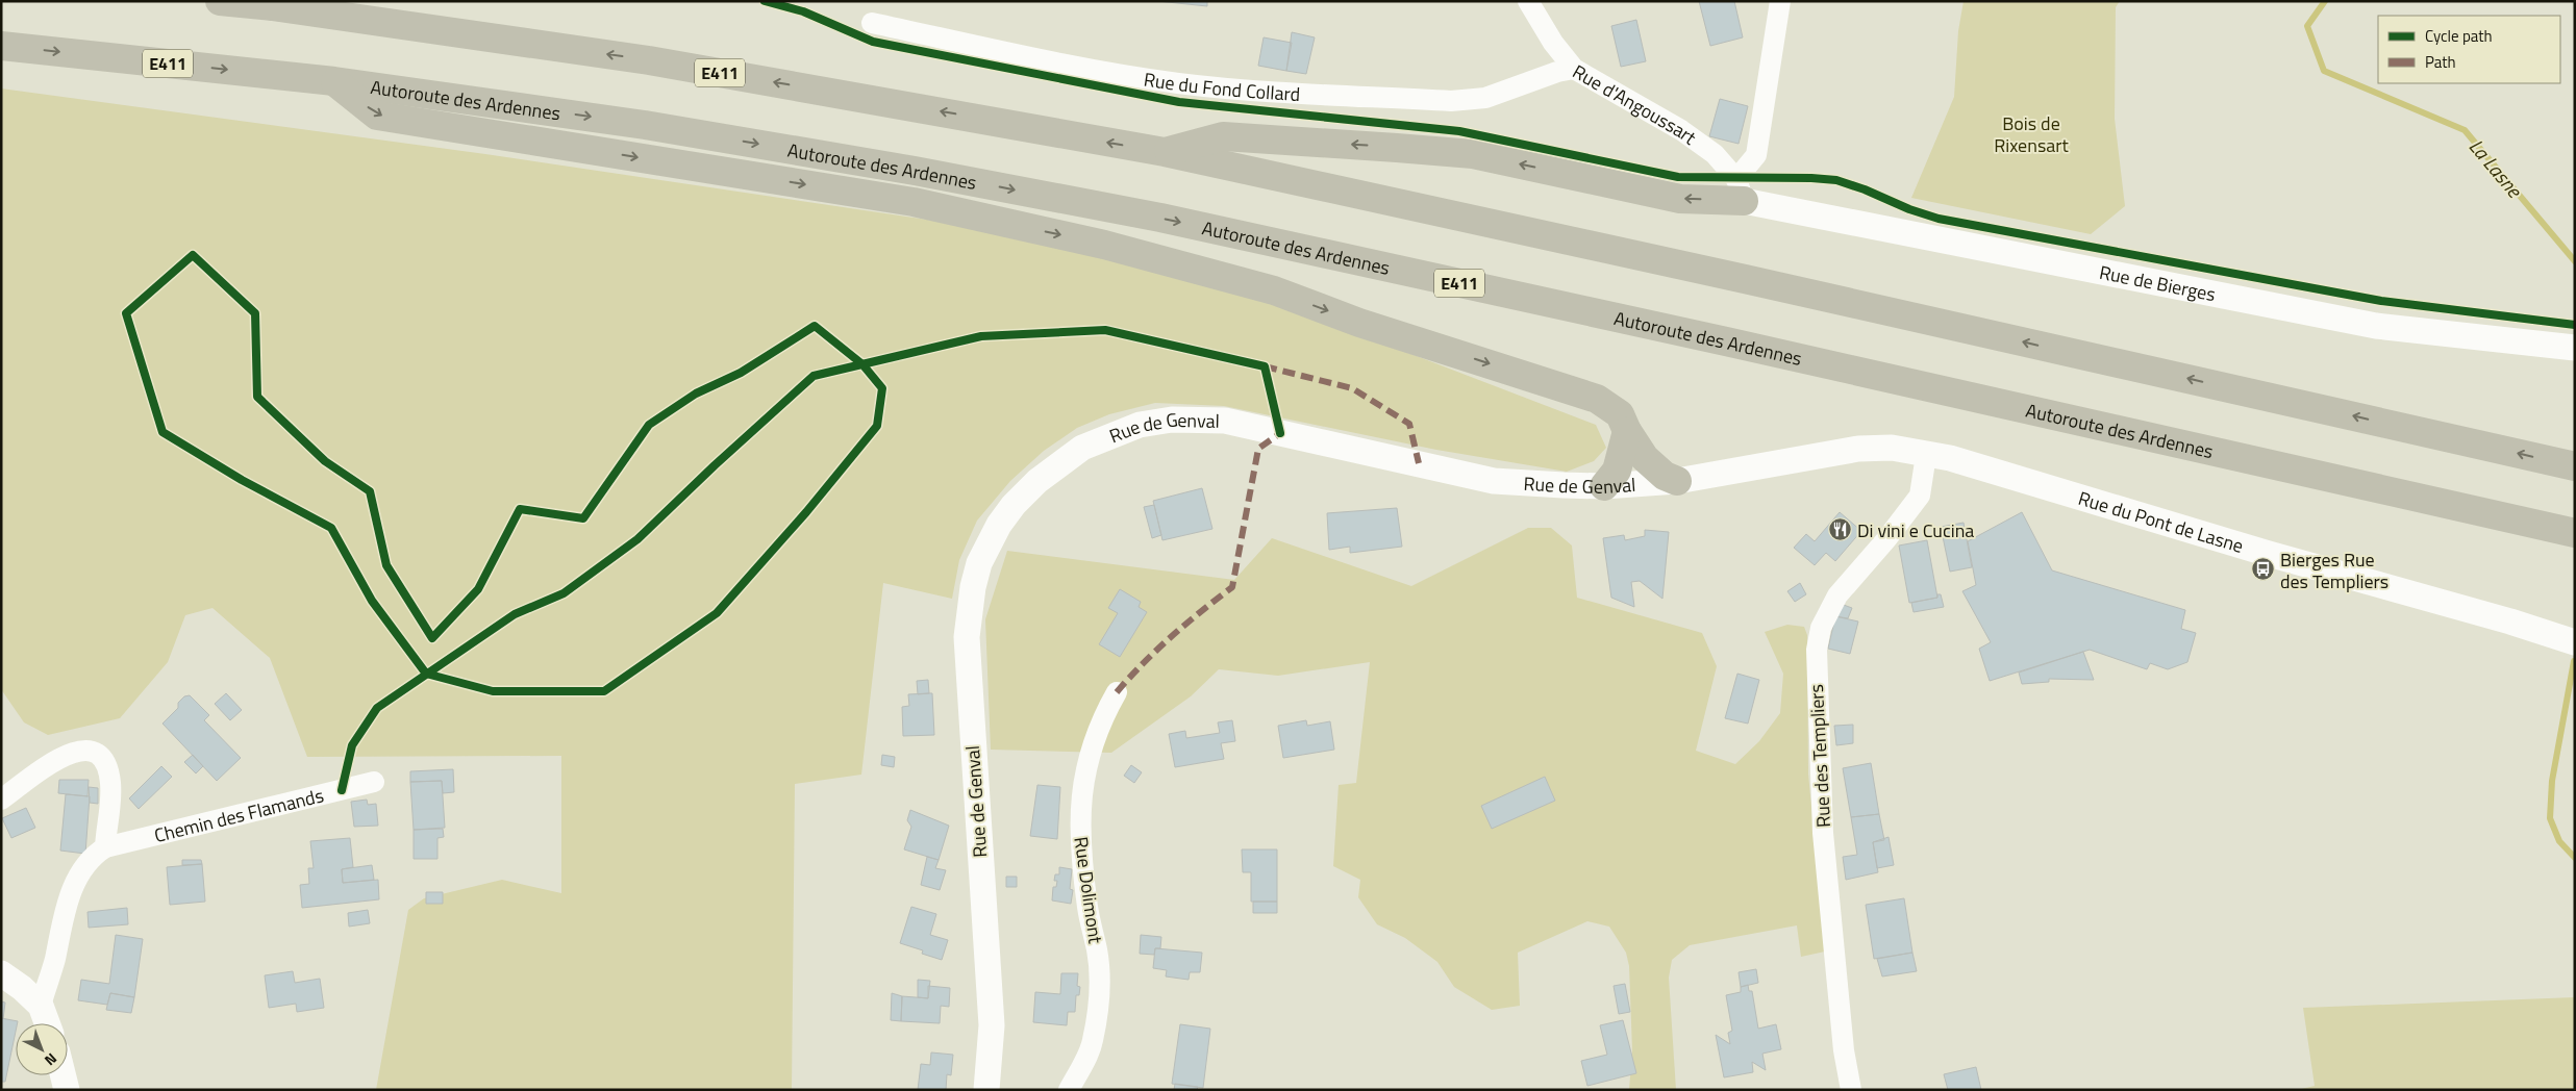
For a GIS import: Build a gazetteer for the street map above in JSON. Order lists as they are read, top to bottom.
{
  "streets": {
    "highway": ["E411", "Autoroute des Ardennes"],
    "street": [
      "Rue du Fond Collard",
      "Rue d'Angoussart",
      "Rue de Bierges",
      "Rue de Genval",
      "Rue du Pont de Lasne",
      "Rue des Templiers",
      "Chemin des Flamands",
      "Rue Dolimont"
    ]
  },
  "crossings": [
    ["Rue du Fond Collard", "Rue d'Angoussart"],
    ["Rue d'Angoussart", "Rue de Bierges"],
    ["Rue de Genval", "Rue du Pont de Lasne"],
    ["Rue de Genval", "Rue des Templiers"],
    ["Rue du Pont de Lasne", "Rue des Templiers"]
  ],
  "water": ["La Lasne"],
  "parks": ["Bois de Rixensart"],
  "places": {
    "restaurant": ["Di vini e Cucina"],
    "bus stop": ["Bierges Rue des Templiers"]
  },
  "legend": ["Cycle path", "Path"],
  "north": "bottom right"
}
